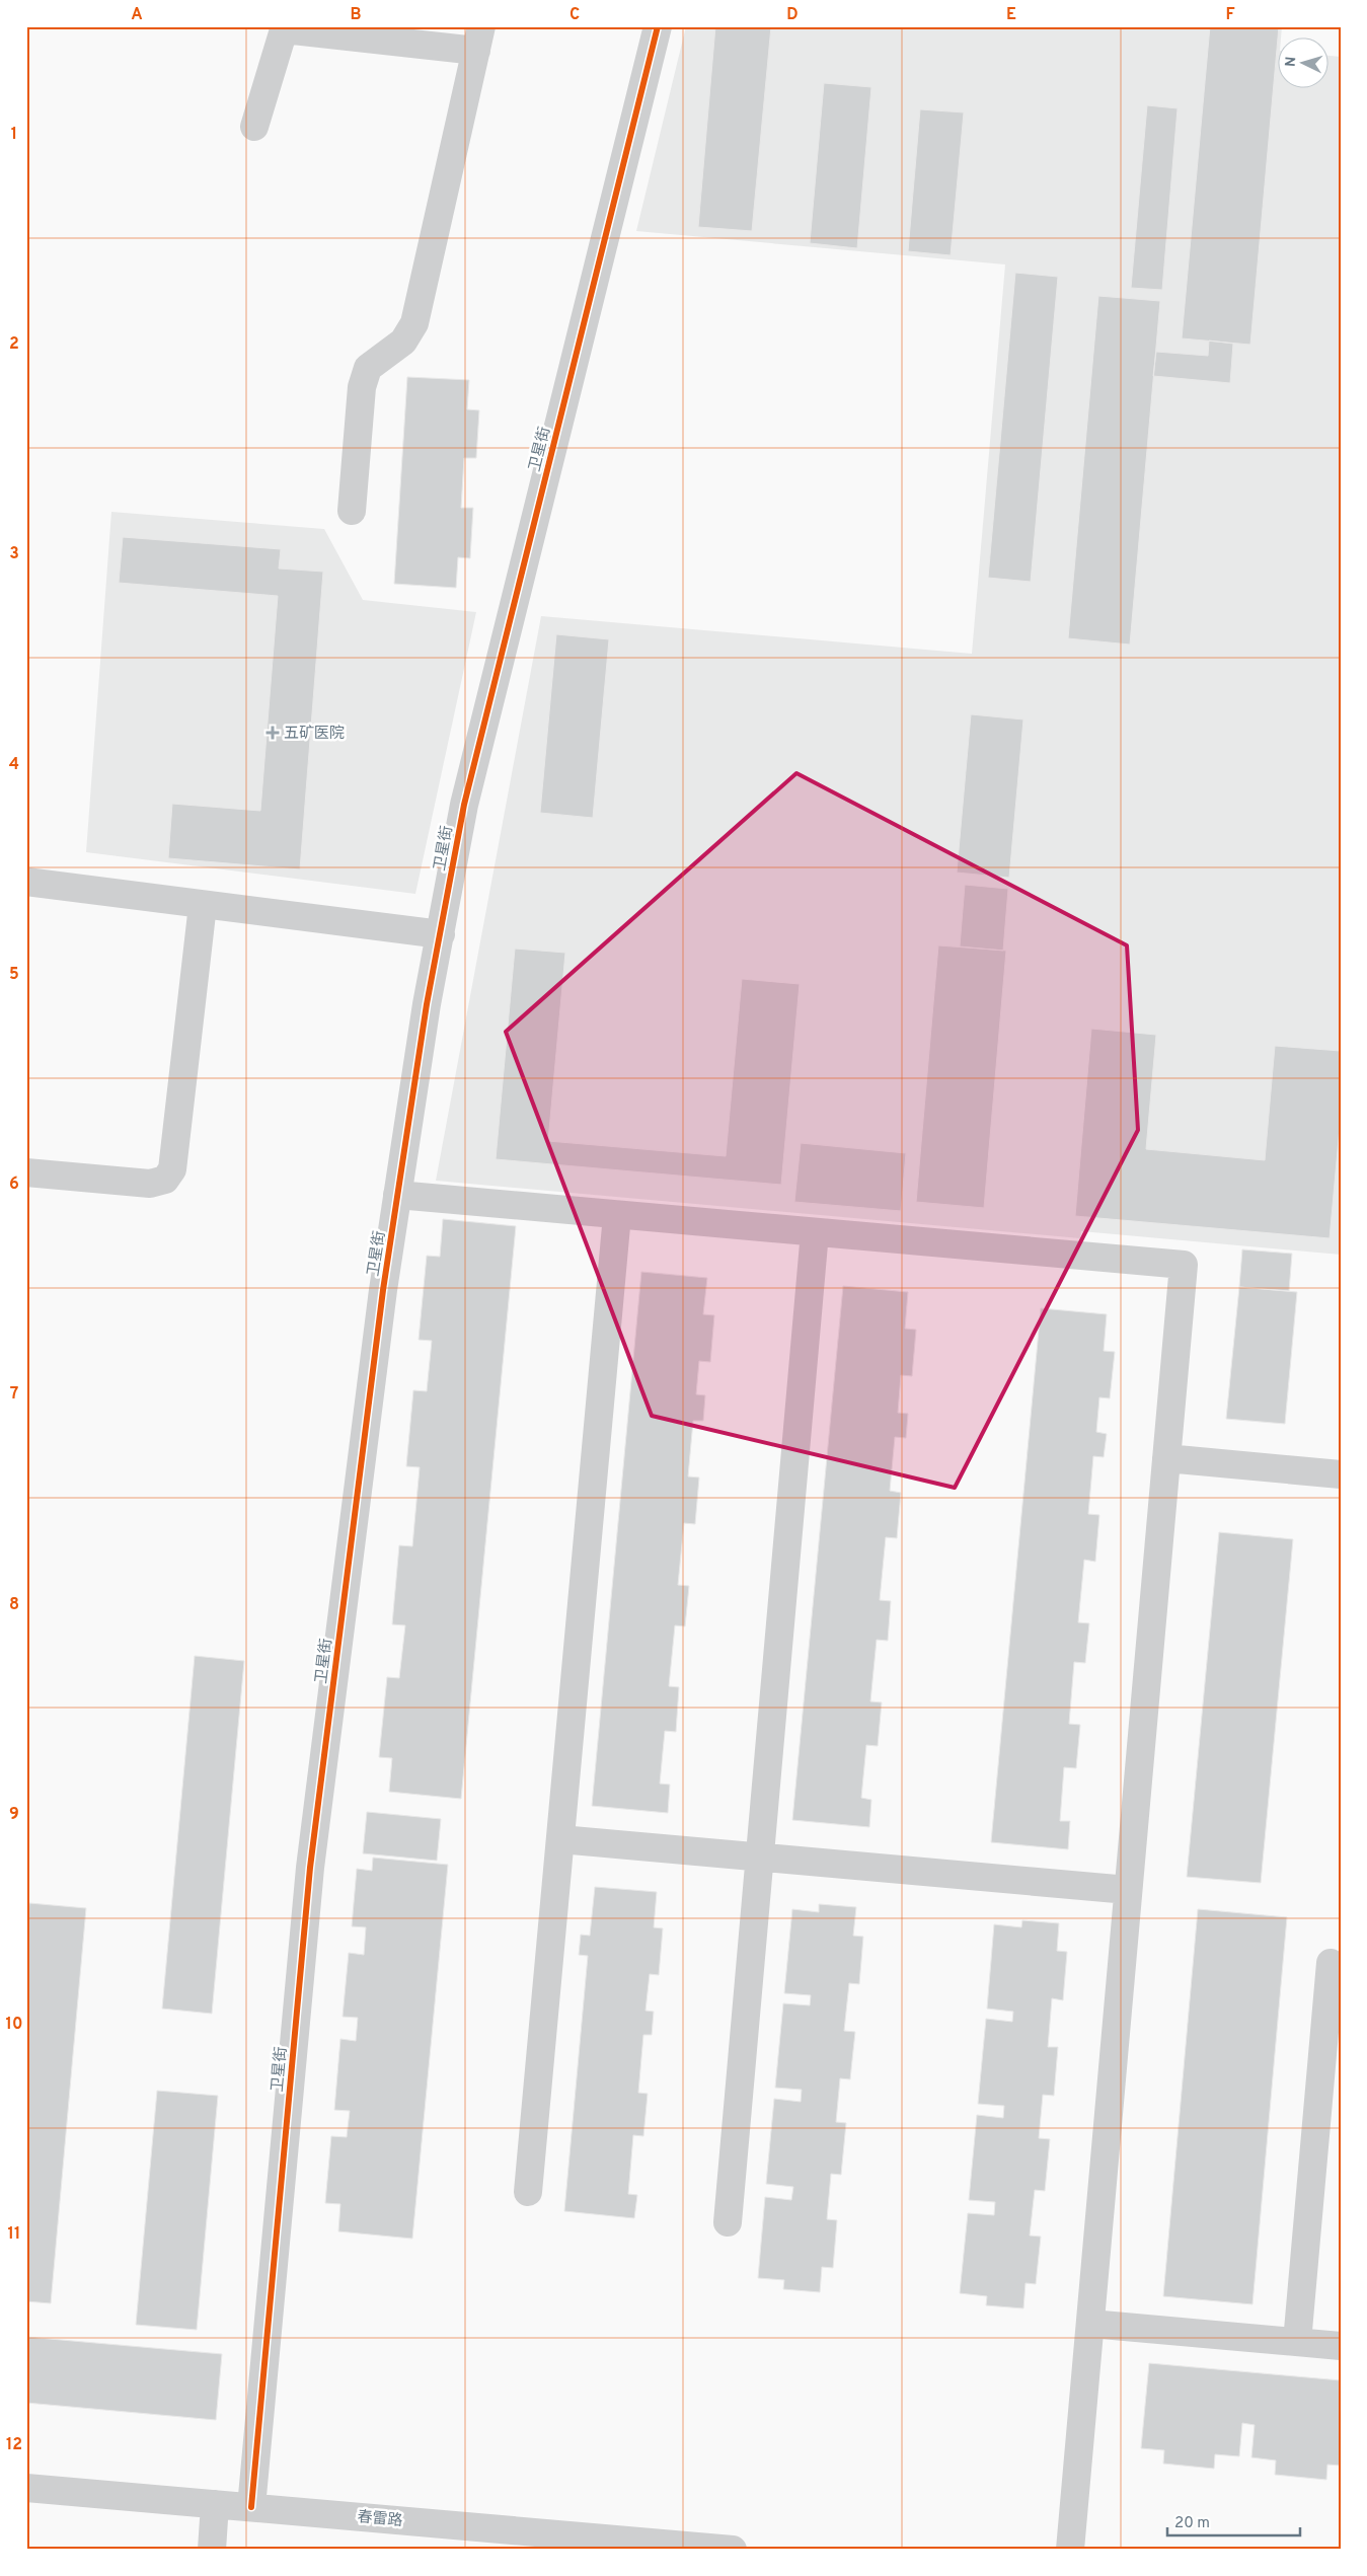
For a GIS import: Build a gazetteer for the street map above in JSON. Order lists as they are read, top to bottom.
{
  "streets": {
    "street": ["卫星街", "春雷路"]
  },
  "crossings": [
    ["卫星街", "春雷路"]
  ],
  "places": {
    "health": ["五矿医院"]
  },
  "scale_bar": "20 m",
  "north": "left",
  "grid": {
    "columns": [
      "A",
      "B",
      "C",
      "D",
      "E",
      "F"
    ],
    "rows": [
      "1",
      "2",
      "3",
      "4",
      "5",
      "6",
      "7",
      "8",
      "9",
      "10",
      "11",
      "12"
    ]
  }
}
